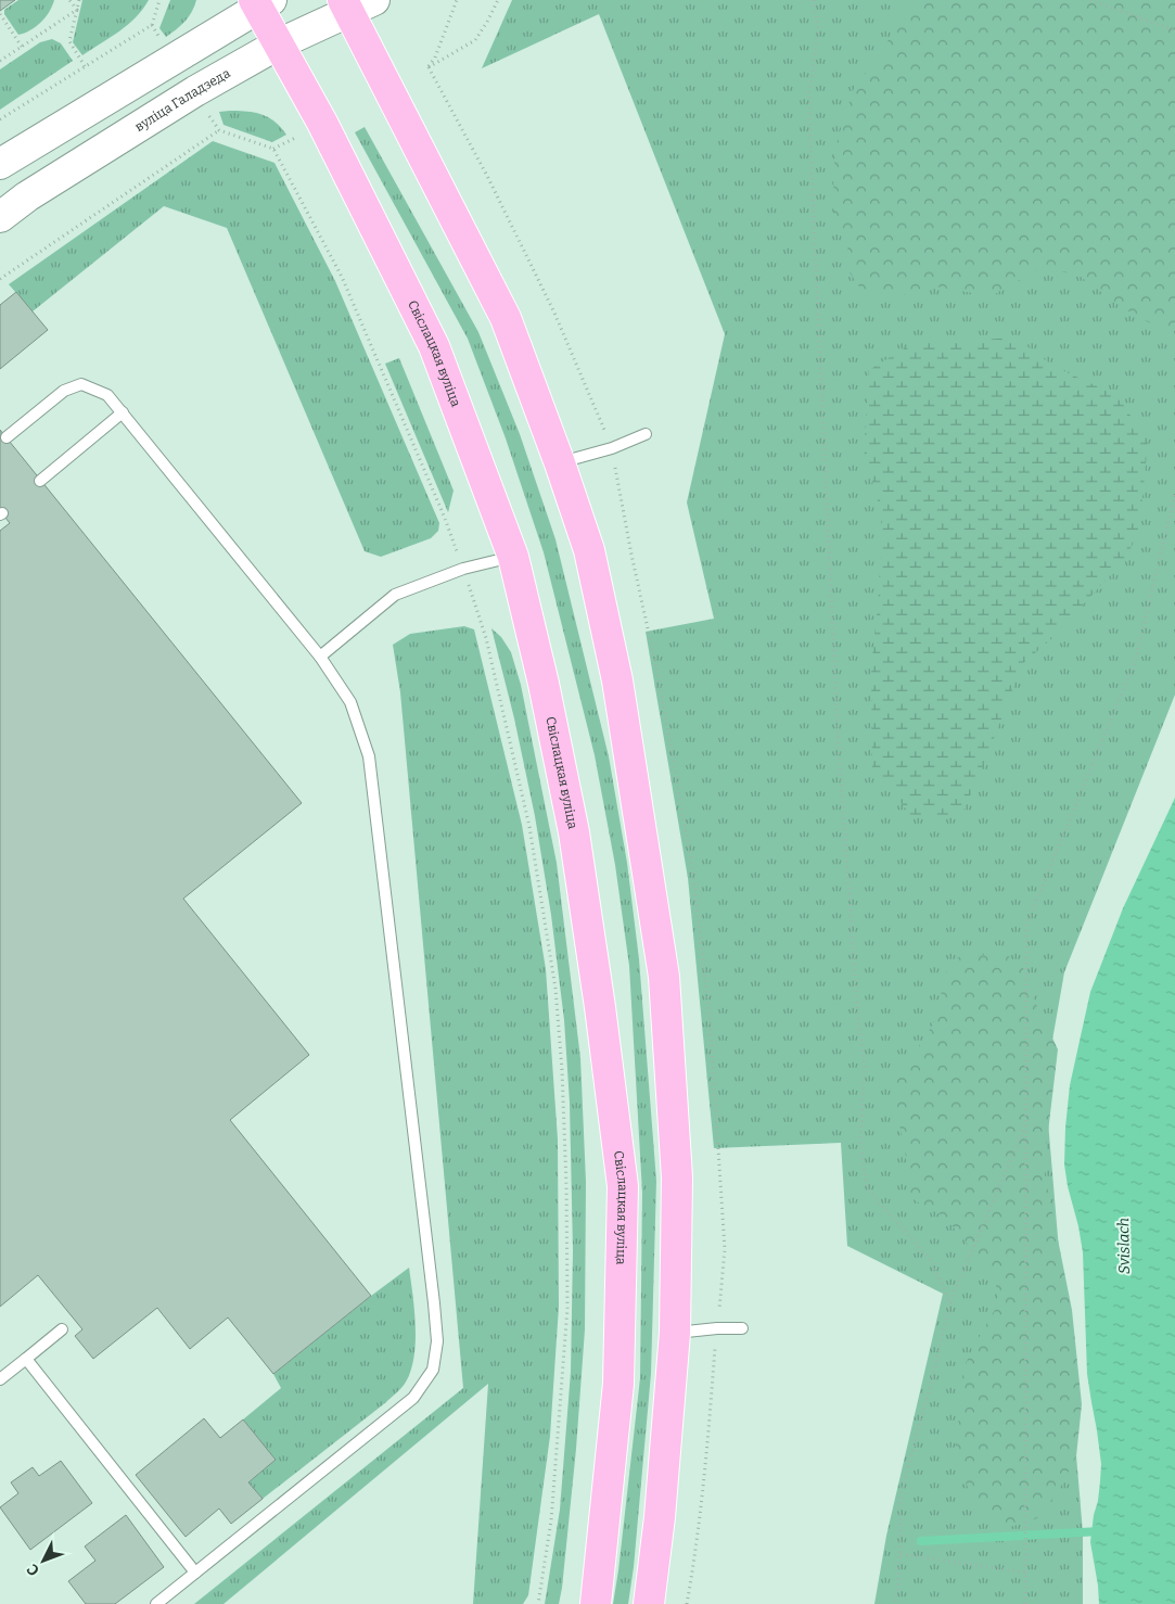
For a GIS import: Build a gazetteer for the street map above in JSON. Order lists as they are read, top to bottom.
{
  "streets": {
    "main road": ["вуліца Галадзеда", "Свіслацкая вуліца"]
  },
  "crossings": [
    ["вуліца Галадзеда", "Свіслацкая вуліца"]
  ],
  "water": ["Svislach"],
  "north": "bottom left"
}
